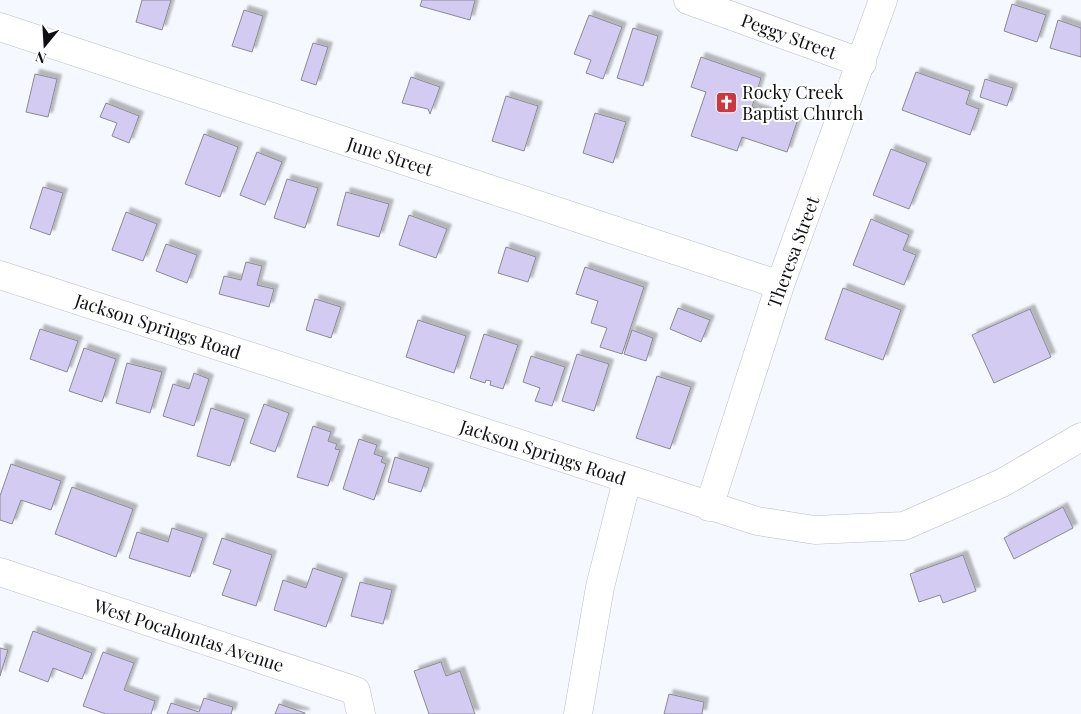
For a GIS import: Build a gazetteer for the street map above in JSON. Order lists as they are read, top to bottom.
{
  "streets": {
    "street": [
      "Peggy Street",
      "June Street",
      "Theresa Street",
      "Jackson Springs Road",
      "West Pocahontas Avenue"
    ]
  },
  "crossings": [
    ["Peggy Street", "Theresa Street"],
    ["June Street", "Theresa Street"],
    ["Theresa Street", "Jackson Springs Road"]
  ],
  "places": {
    "church": ["Rocky Creek Baptist Church"]
  },
  "north": "bottom"
}
